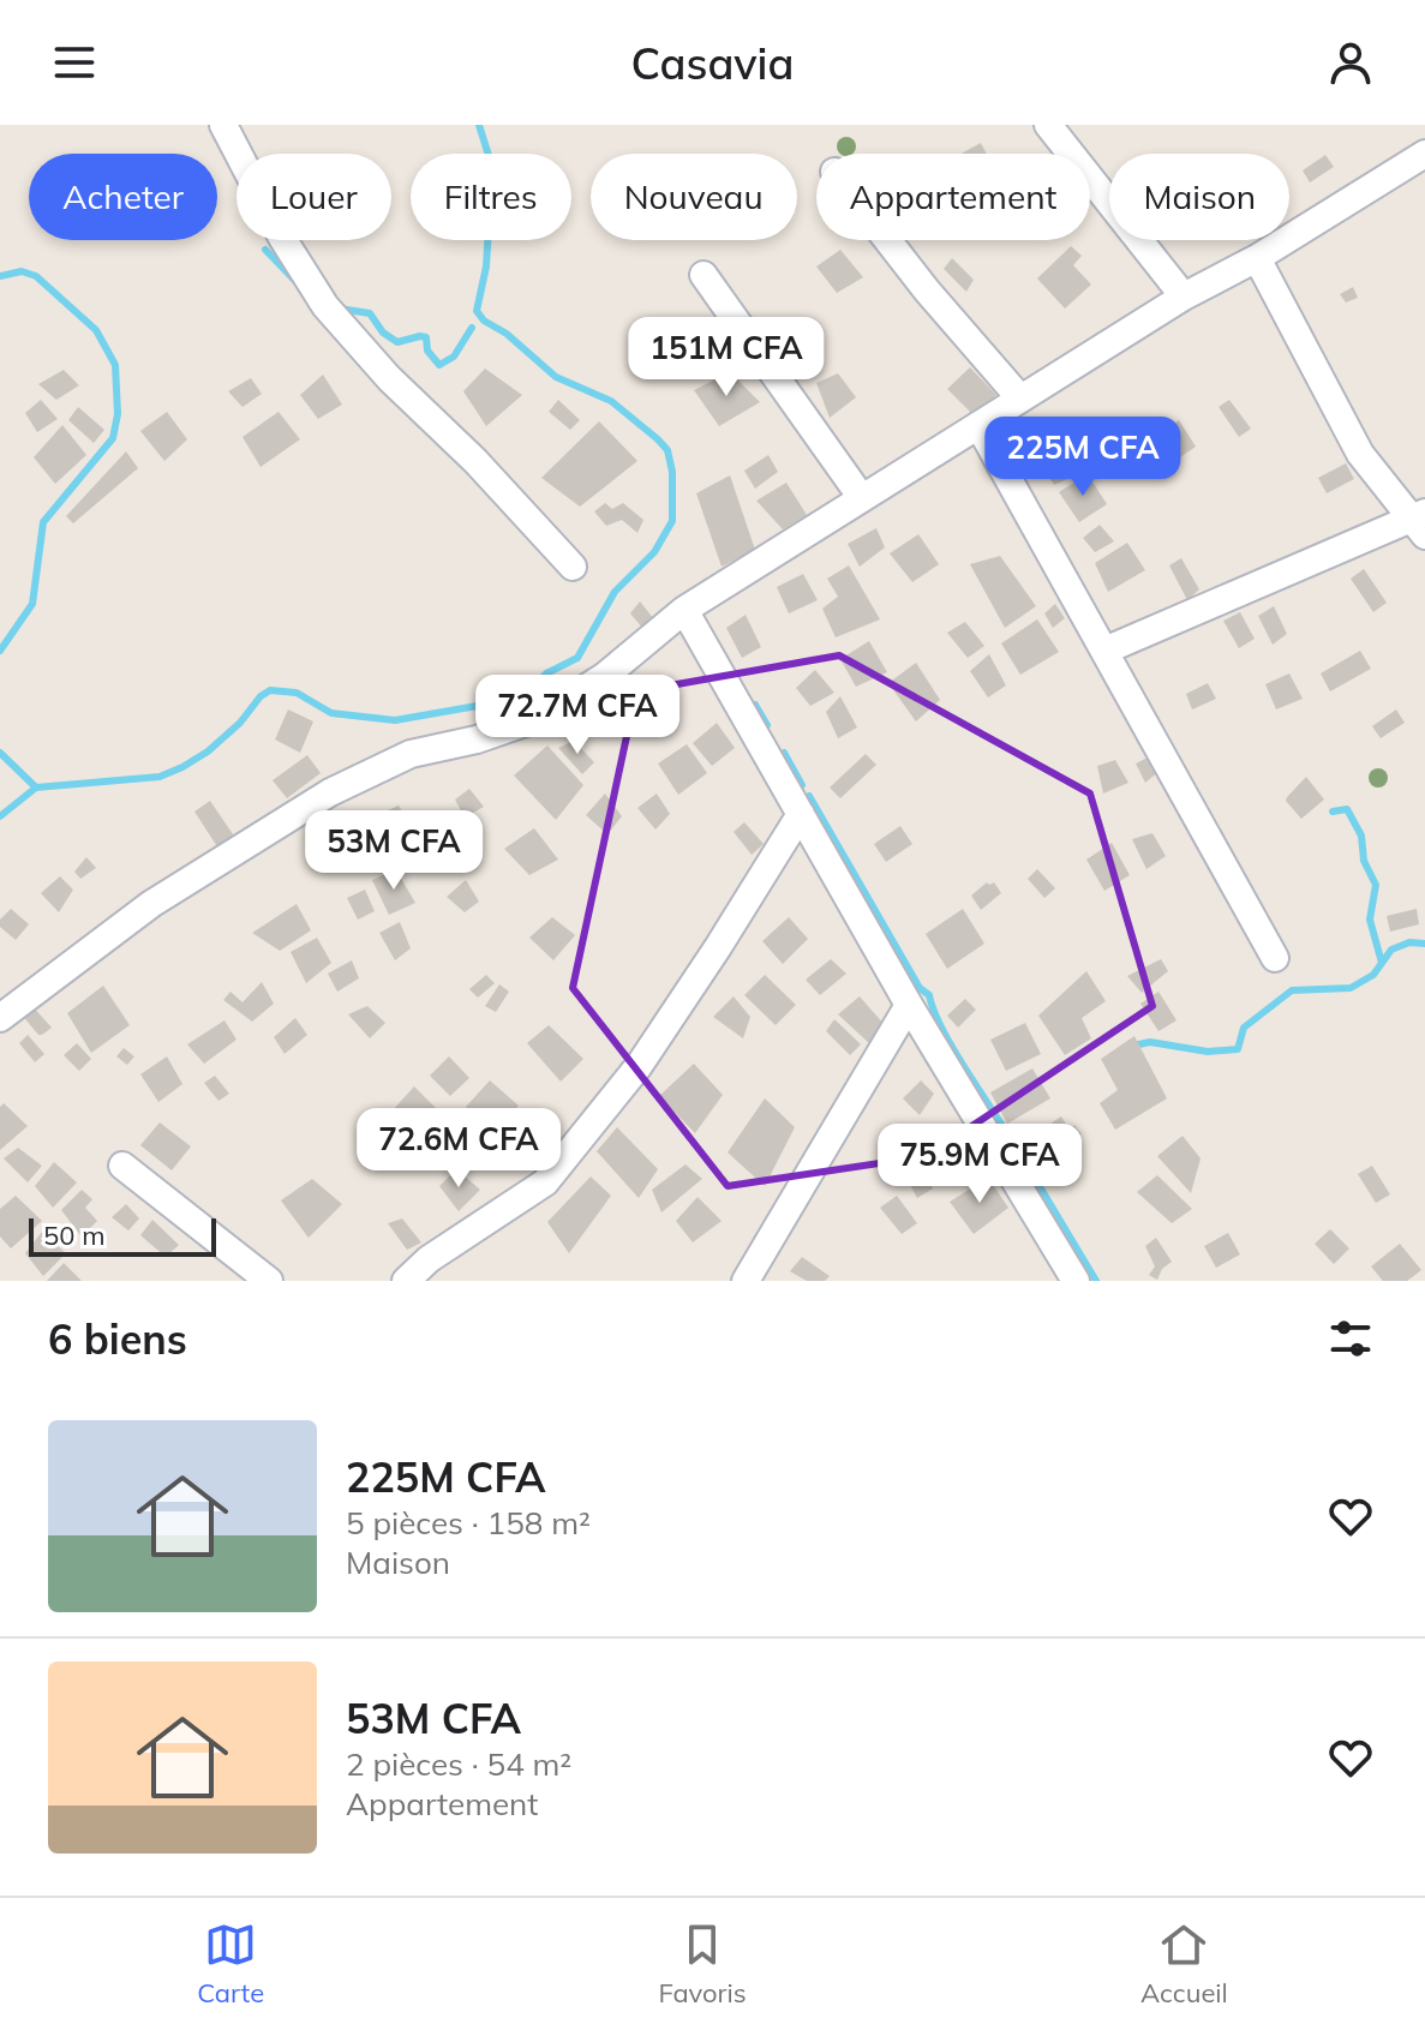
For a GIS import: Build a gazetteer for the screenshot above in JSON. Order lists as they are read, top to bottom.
{
  "scale_bar": "50 m",
  "page": {
    "header": "Casavia",
    "chip": [
      "Acheter",
      "Louer",
      "Filtres",
      "Nouveau",
      "Appartement",
      "Maison"
    ],
    "price": [
      "151M CFA",
      "225M CFA",
      "72.7M CFA",
      "53M CFA",
      "72.6M CFA",
      "75.9M CFA"
    ],
    "scale": "50 m",
    "heading": "6 biens",
    "list": [
      {
        "name": "225M CFA",
        "note": "5 pièces · 158 m² · Maison"
      },
      {
        "name": "53M CFA",
        "note": "2 pièces · 54 m² · Appartement"
      }
    ],
    "tabs": ["Carte", "Favoris", "Accueil"]
  }
}
